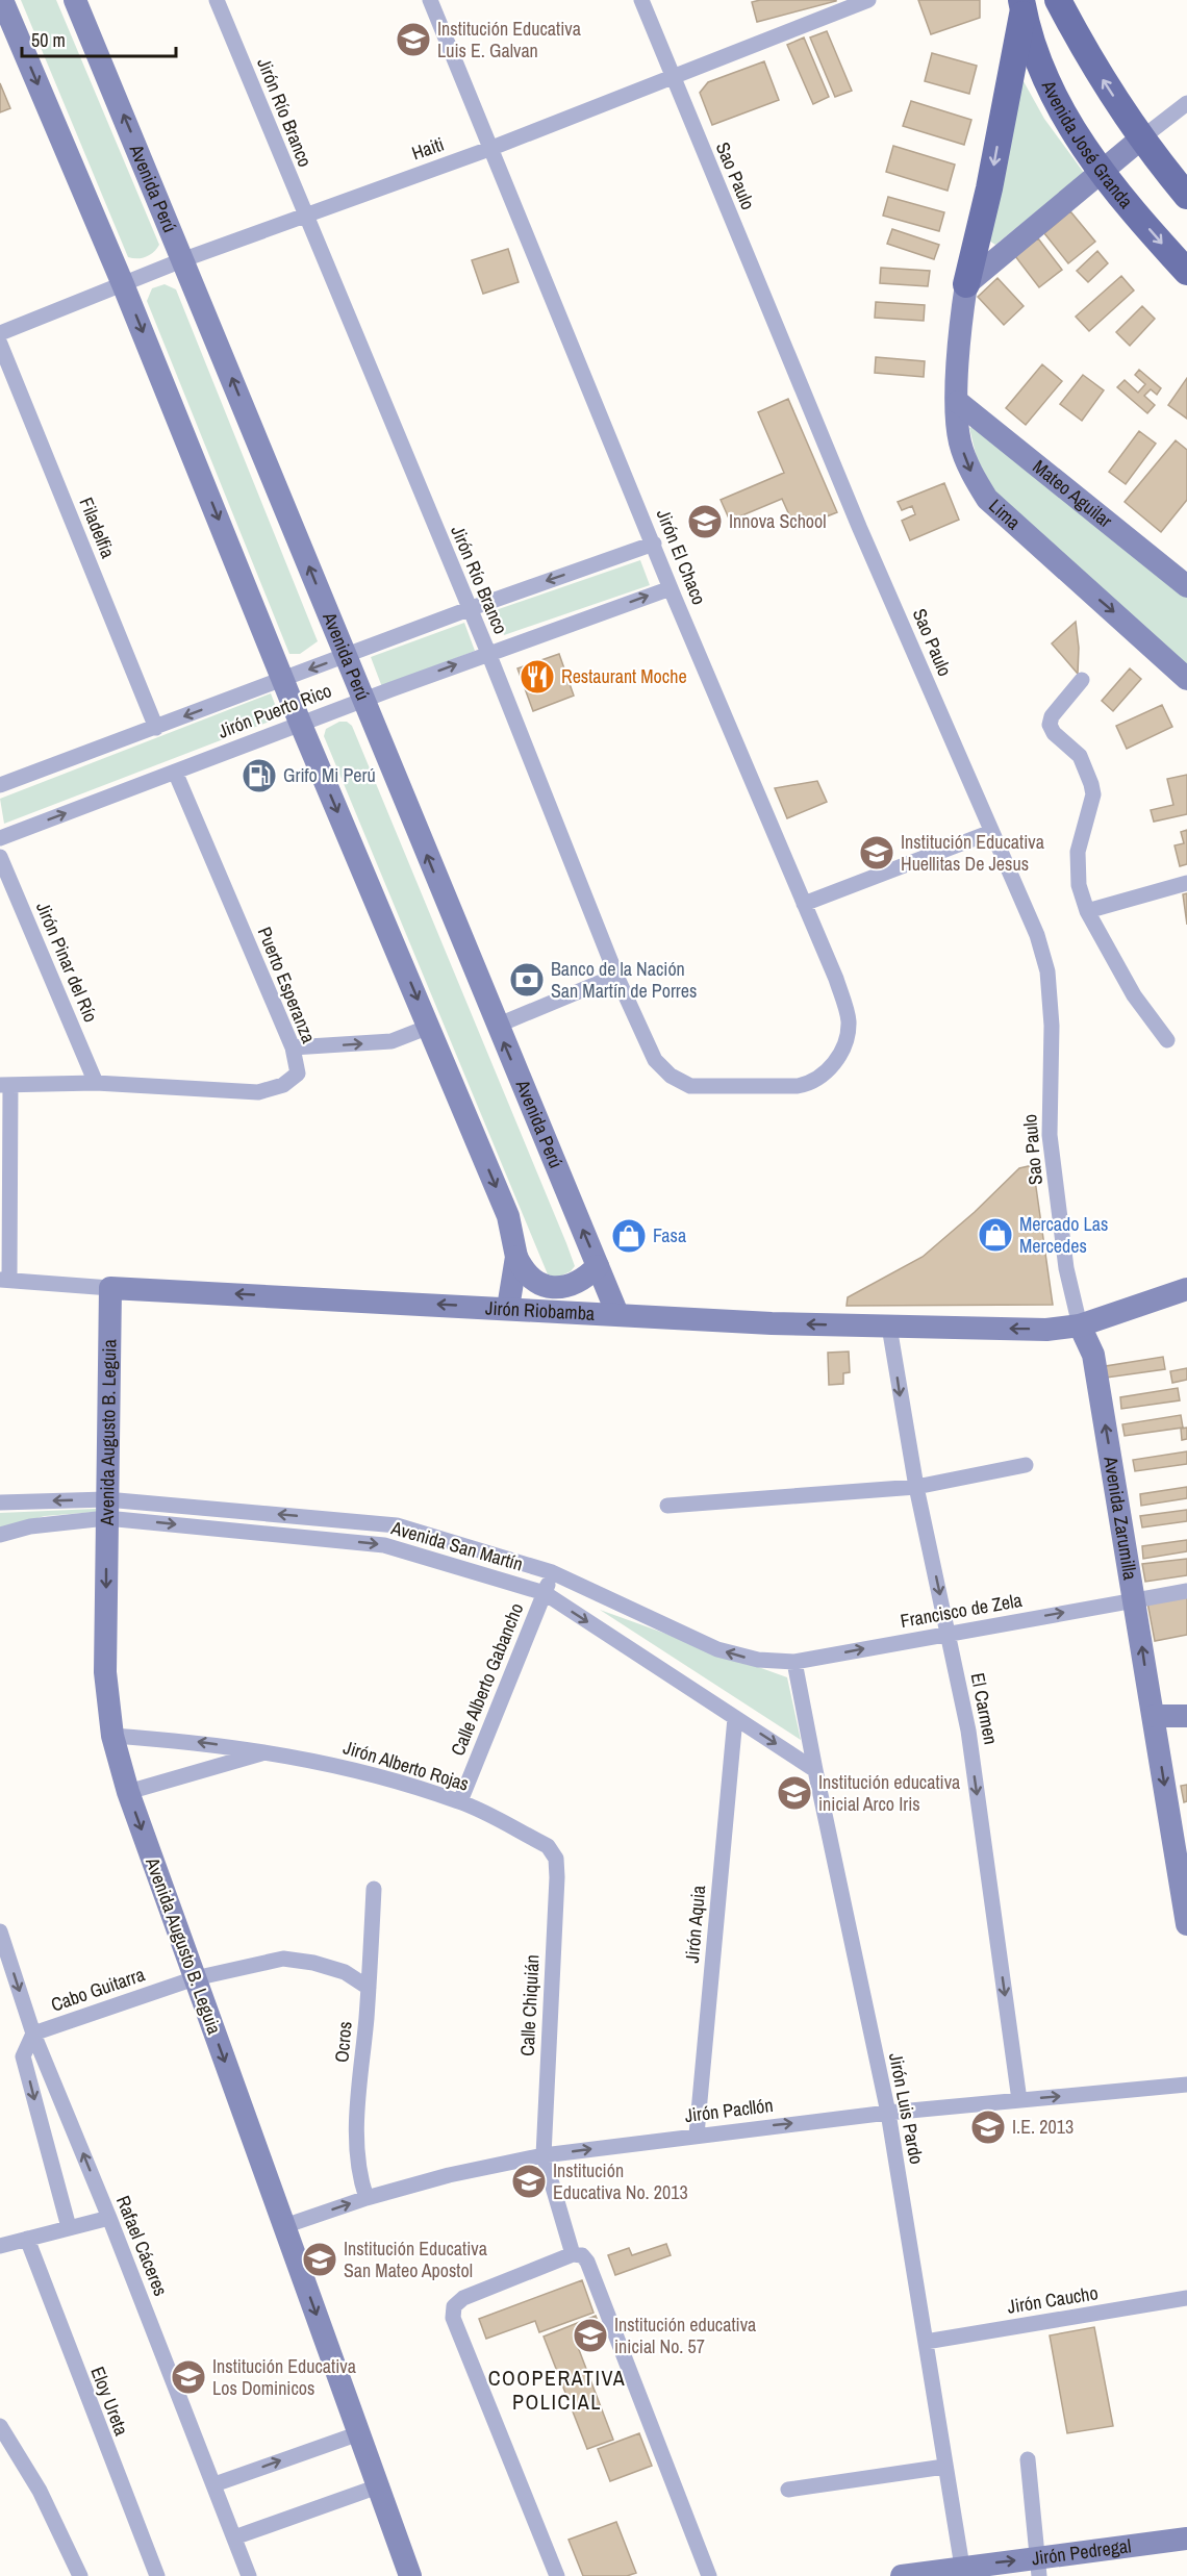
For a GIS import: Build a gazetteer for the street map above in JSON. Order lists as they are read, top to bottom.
{
  "streets": {
    "main road": [
      "Avenida José Granda",
      "Avenida Perú",
      "Mateo Aguilar",
      "Lima",
      "Jirón Riobamba",
      "Avenida Augusto B. Leguia",
      "Avenida Zarumilla",
      "Jirón Pedregal"
    ],
    "street": [
      "Jirón Río Branco",
      "Haiti",
      "Sao Paulo",
      "Filadelfia",
      "Jirón El Chaco",
      "Jirón Puerto Rico",
      "Jirón Pinar del Río",
      "Puerto Esperanza",
      "Avenida San Martín",
      "Francisco de Zela",
      "Calle Alberto Gabancho",
      "El Carmen",
      "Jirón Alberto Rojas",
      "Jirón Aquia",
      "Cabo Guitarra",
      "Calle Chiquián",
      "Ocros",
      "Jirón Luis Pardo",
      "Jirón Pacllón",
      "Rafael Cáceres",
      "Jirón Caucho",
      "Eloy Ureta"
    ]
  },
  "crossings": [
    ["Jirón Río Branco", "Haiti"],
    ["Jirón Río Branco", "Jirón El Chaco"],
    ["Jirón Río Branco", "Jirón Puerto Rico"],
    ["Haiti", "Sao Paulo"],
    ["Haiti", "Avenida Perú"],
    ["Haiti", "Jirón El Chaco"],
    ["Sao Paulo", "Jirón Riobamba"],
    ["Sao Paulo", "Avenida Zarumilla"],
    ["Avenida Perú", "Jirón Puerto Rico"],
    ["Avenida Perú", "Jirón Riobamba"],
    ["Mateo Aguilar", "Lima"],
    ["Filadelfia", "Jirón Puerto Rico"],
    ["Jirón El Chaco", "Jirón Puerto Rico"],
    ["Jirón Puerto Rico", "Puerto Esperanza"],
    ["Jirón Pinar del Río", "Puerto Esperanza"],
    ["Jirón Riobamba", "Avenida Augusto B. Leguia"],
    ["Jirón Riobamba", "Avenida Zarumilla"],
    ["Jirón Riobamba", "El Carmen"],
    ["Avenida Augusto B. Leguia", "Avenida San Martín"],
    ["Avenida Augusto B. Leguia", "Jirón Alberto Rojas"],
    ["Avenida Augusto B. Leguia", "Cabo Guitarra"],
    ["Avenida Augusto B. Leguia", "Jirón Pacllón"],
    ["Avenida Zarumilla", "Francisco de Zela"],
    ["Avenida San Martín", "Francisco de Zela"],
    ["Avenida San Martín", "Calle Alberto Gabancho"],
    ["Avenida San Martín", "Jirón Aquia"],
    ["Avenida San Martín", "Jirón Luis Pardo"],
    ["Francisco de Zela", "El Carmen"],
    ["Francisco de Zela", "Jirón Luis Pardo"],
    ["Calle Alberto Gabancho", "Jirón Alberto Rojas"],
    ["El Carmen", "Jirón Pacllón"],
    ["Jirón Alberto Rojas", "Calle Chiquián"],
    ["Jirón Aquia", "Jirón Pacllón"],
    ["Cabo Guitarra", "Ocros"],
    ["Cabo Guitarra", "Rafael Cáceres"],
    ["Calle Chiquián", "Jirón Pacllón"],
    ["Ocros", "Jirón Pacllón"],
    ["Jirón Luis Pardo", "Jirón Pacllón"],
    ["Jirón Luis Pardo", "Jirón Caucho"],
    ["Jirón Luis Pardo", "Jirón Pedregal"]
  ],
  "one_way": [
    "Lima",
    "Jirón Riobamba",
    "Avenida Augusto B. Leguia",
    "Francisco de Zela",
    "El Carmen",
    "Cabo Guitarra",
    "Jirón Pacllón"
  ],
  "districts": ["COOPERATIVA POLICIAL"],
  "places": {
    "school or university": [
      "Institución Educativa Luis E. Galvan",
      "Innova School",
      "Institución Educativa Huellitas De Jesus",
      "Institución educativa inicial Arco Iris",
      "I.E. 2013",
      "Institución Educativa No. 2013",
      "Institución Educativa San Mateo Apostol",
      "Institución educativa inicial No. 57",
      "Institución Educativa Los Dominicos"
    ],
    "restaurant": ["Restaurant Moche"],
    "fuel station": ["Grifo Mi Perú"],
    "bank": ["Banco de la Nación San Martín de Porres"],
    "shop": ["Mercado Las Mercedes", "Fasa"]
  },
  "scale_bar": "50 m"
}
